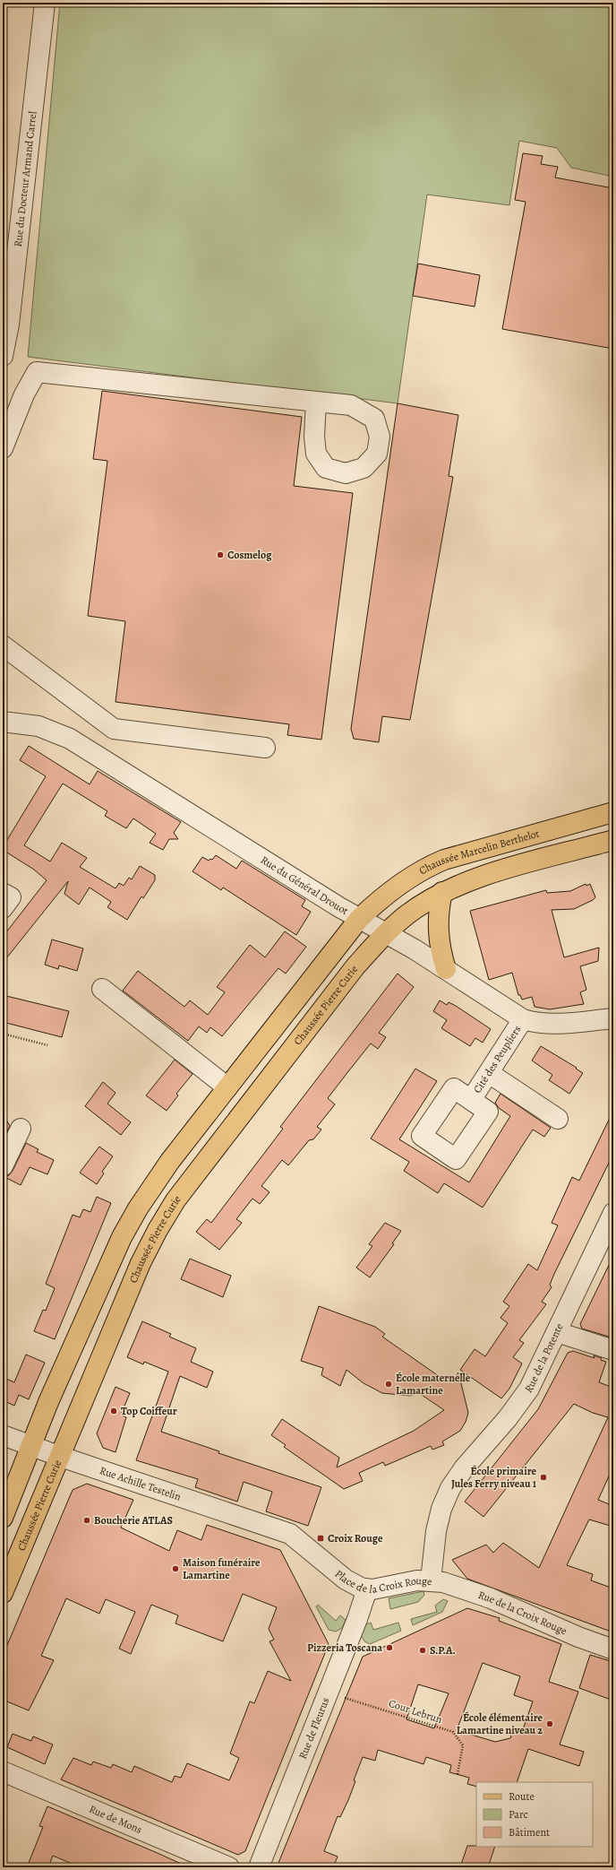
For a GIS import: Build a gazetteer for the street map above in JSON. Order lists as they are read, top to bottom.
{
  "streets": {
    "main road": ["Chaussée Marcelin Berthelot", "Chaussée Pierre Curie"],
    "street": [
      "Rue du Docteur Armand Carrel",
      "Rue du Général Drouot",
      "Cité des Peupliers",
      "Rue de la Potente",
      "Rue Achille Testelin",
      "Place de la Croix Rouge",
      "Rue de la Croix Rouge",
      "Rue de Fleurus",
      "Rue de Mons"
    ],
    "path": ["Cour Lebrun"]
  },
  "crossings": [
    ["Chaussée Marcelin Berthelot", "Rue du Général Drouot"],
    ["Rue du Général Drouot", "Chaussée Pierre Curie"],
    ["Rue du Général Drouot", "Cité des Peupliers"],
    ["Chaussée Pierre Curie", "Rue Achille Testelin"],
    ["Rue de la Potente", "Place de la Croix Rouge"],
    ["Rue Achille Testelin", "Place de la Croix Rouge"],
    ["Place de la Croix Rouge", "Rue de la Croix Rouge"],
    ["Place de la Croix Rouge", "Rue de Fleurus"],
    ["Cour Lebrun", "Rue de Fleurus"]
  ],
  "places": {
    "other": [
      "Cosmelog",
      "École maternelle Lamartine",
      "Top Coiffeur",
      "École primaire Jules Ferry niveau 1",
      "Boucherie ATLAS",
      "Maison funéraire Lamartine",
      "Pizzeria Toscana",
      "S.P.A.",
      "École élémentaire Lamartine niveau 2"
    ],
    "transit": ["Croix Rouge"]
  },
  "legend": ["Route", "Parc", "Bâtiment"]
}
